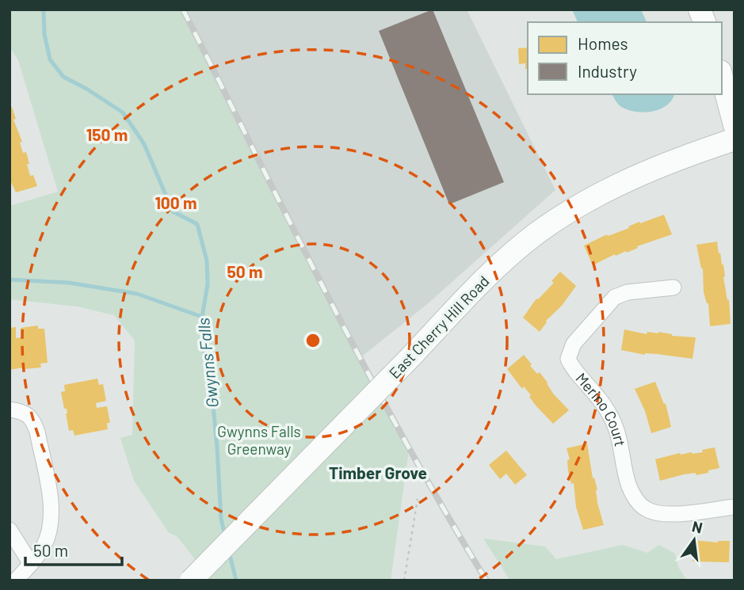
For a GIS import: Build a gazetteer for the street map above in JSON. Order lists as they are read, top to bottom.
{
  "streets": {
    "main road": ["East Cherry Hill Road"],
    "street": ["Merino Court"]
  },
  "districts": ["Timber Grove"],
  "water": ["Gwynns Falls"],
  "parks": ["Gwynns Falls Greenway"],
  "legend": ["Homes", "Industry"],
  "scale_bar": "50 m",
  "north": "top",
  "rings": ["150 m", "100 m", "50 m"]
}
